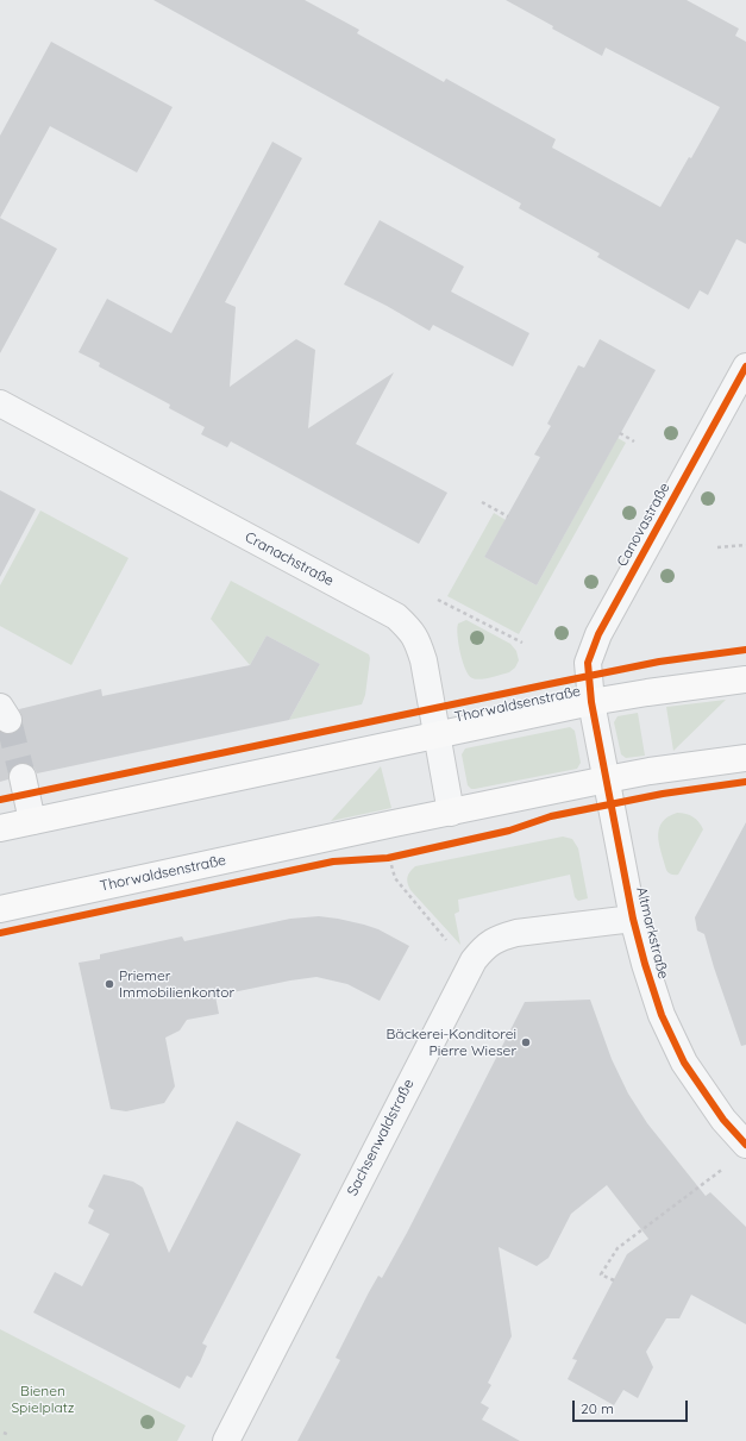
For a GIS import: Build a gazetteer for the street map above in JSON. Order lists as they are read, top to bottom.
{
  "streets": {
    "main road": ["Thorwaldsenstraße"],
    "street": [
      "Canovastraße",
      "Cranachstraße",
      "Altmarkstraße",
      "Sachsenwaldstraße"
    ]
  },
  "crossings": [
    ["Canovastraße", "Thorwaldsenstraße"],
    ["Canovastraße", "Altmarkstraße"],
    ["Cranachstraße", "Thorwaldsenstraße"],
    ["Thorwaldsenstraße", "Altmarkstraße"],
    ["Altmarkstraße", "Sachsenwaldstraße"]
  ],
  "parks": ["Bienen Spielplatz"],
  "places": ["Priemer Immobilienkontor", "Bäckerei-Konditorei Pierre Wieser"],
  "scale_bar": "20 m"
}
